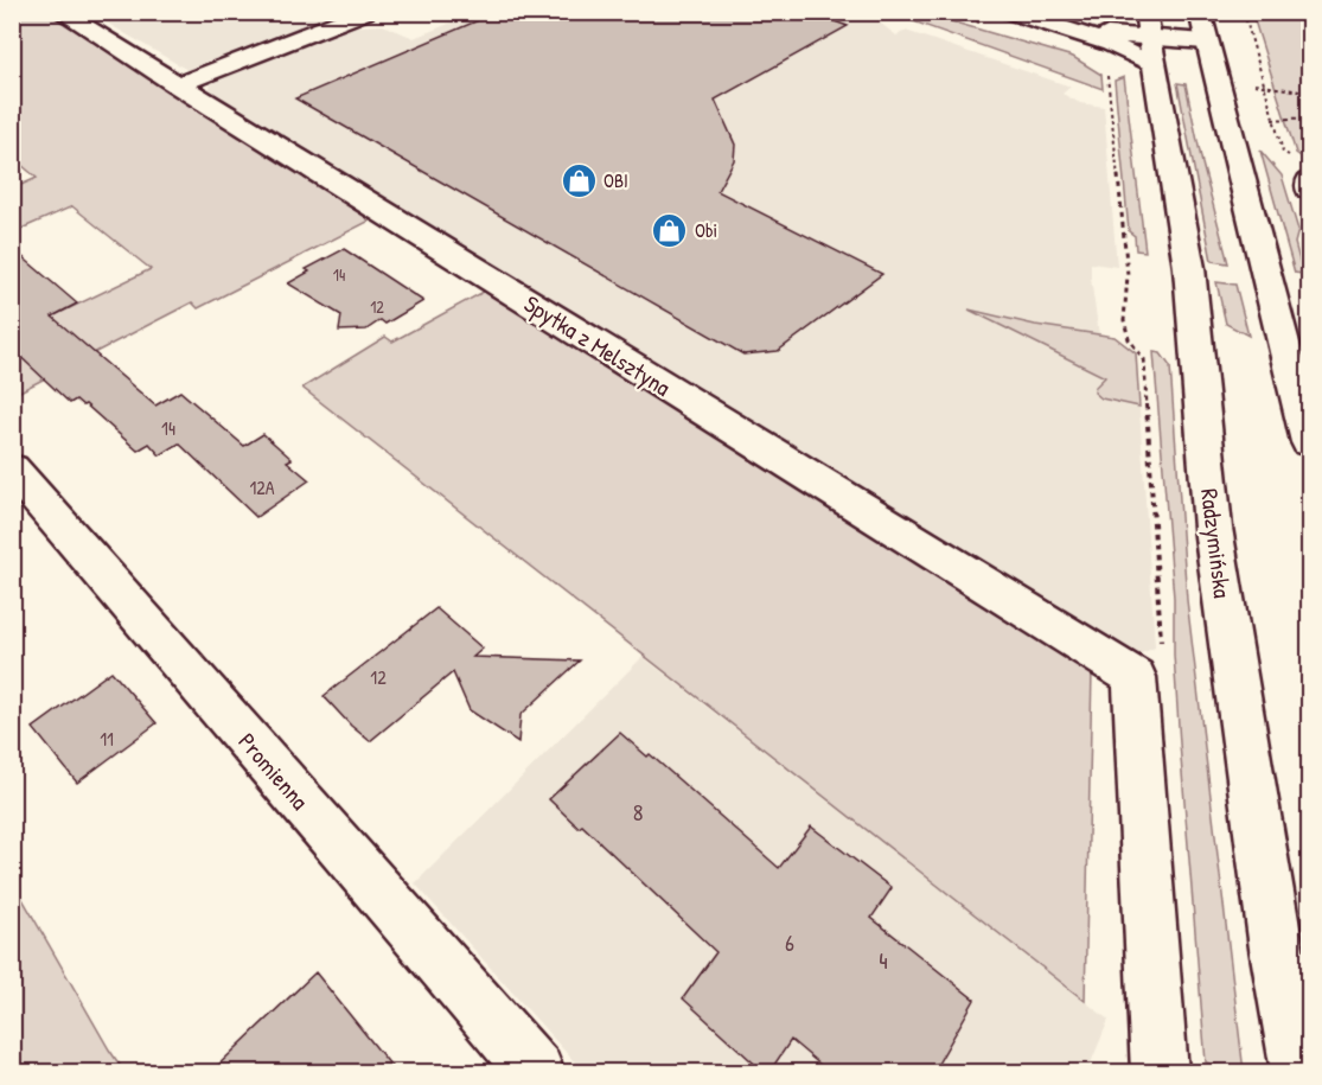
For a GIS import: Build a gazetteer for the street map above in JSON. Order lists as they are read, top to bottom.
{
  "streets": {
    "street": ["Spytka z Melsztyna", "Radzymińska", "Promienna"]
  },
  "places": {
    "shop": ["OBI", "Obi"]
  },
  "house_numbers": [
    "14",
    "12",
    "14",
    "12A",
    "12",
    "11",
    "8",
    "6",
    "4"
  ]
}
